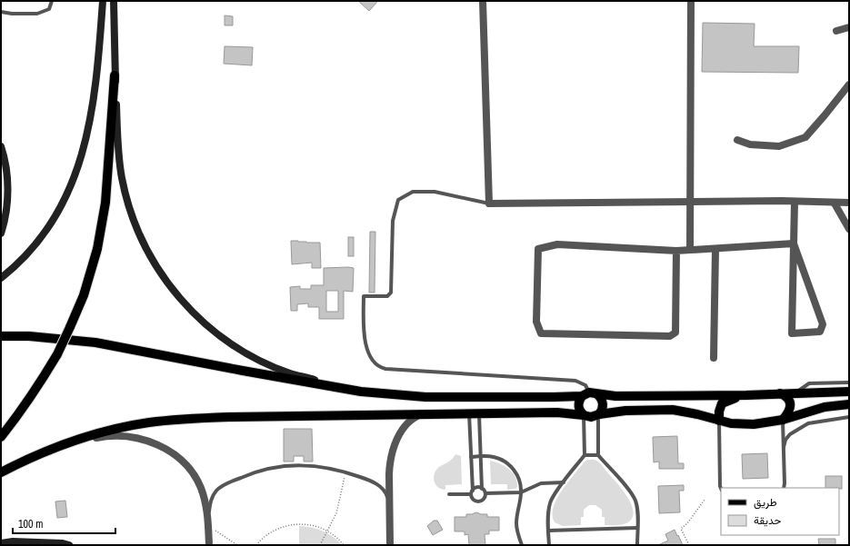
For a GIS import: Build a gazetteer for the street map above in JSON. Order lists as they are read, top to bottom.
{
  "legend": ["طريق", "حديقة"],
  "scale_bar": "100 m"
}
